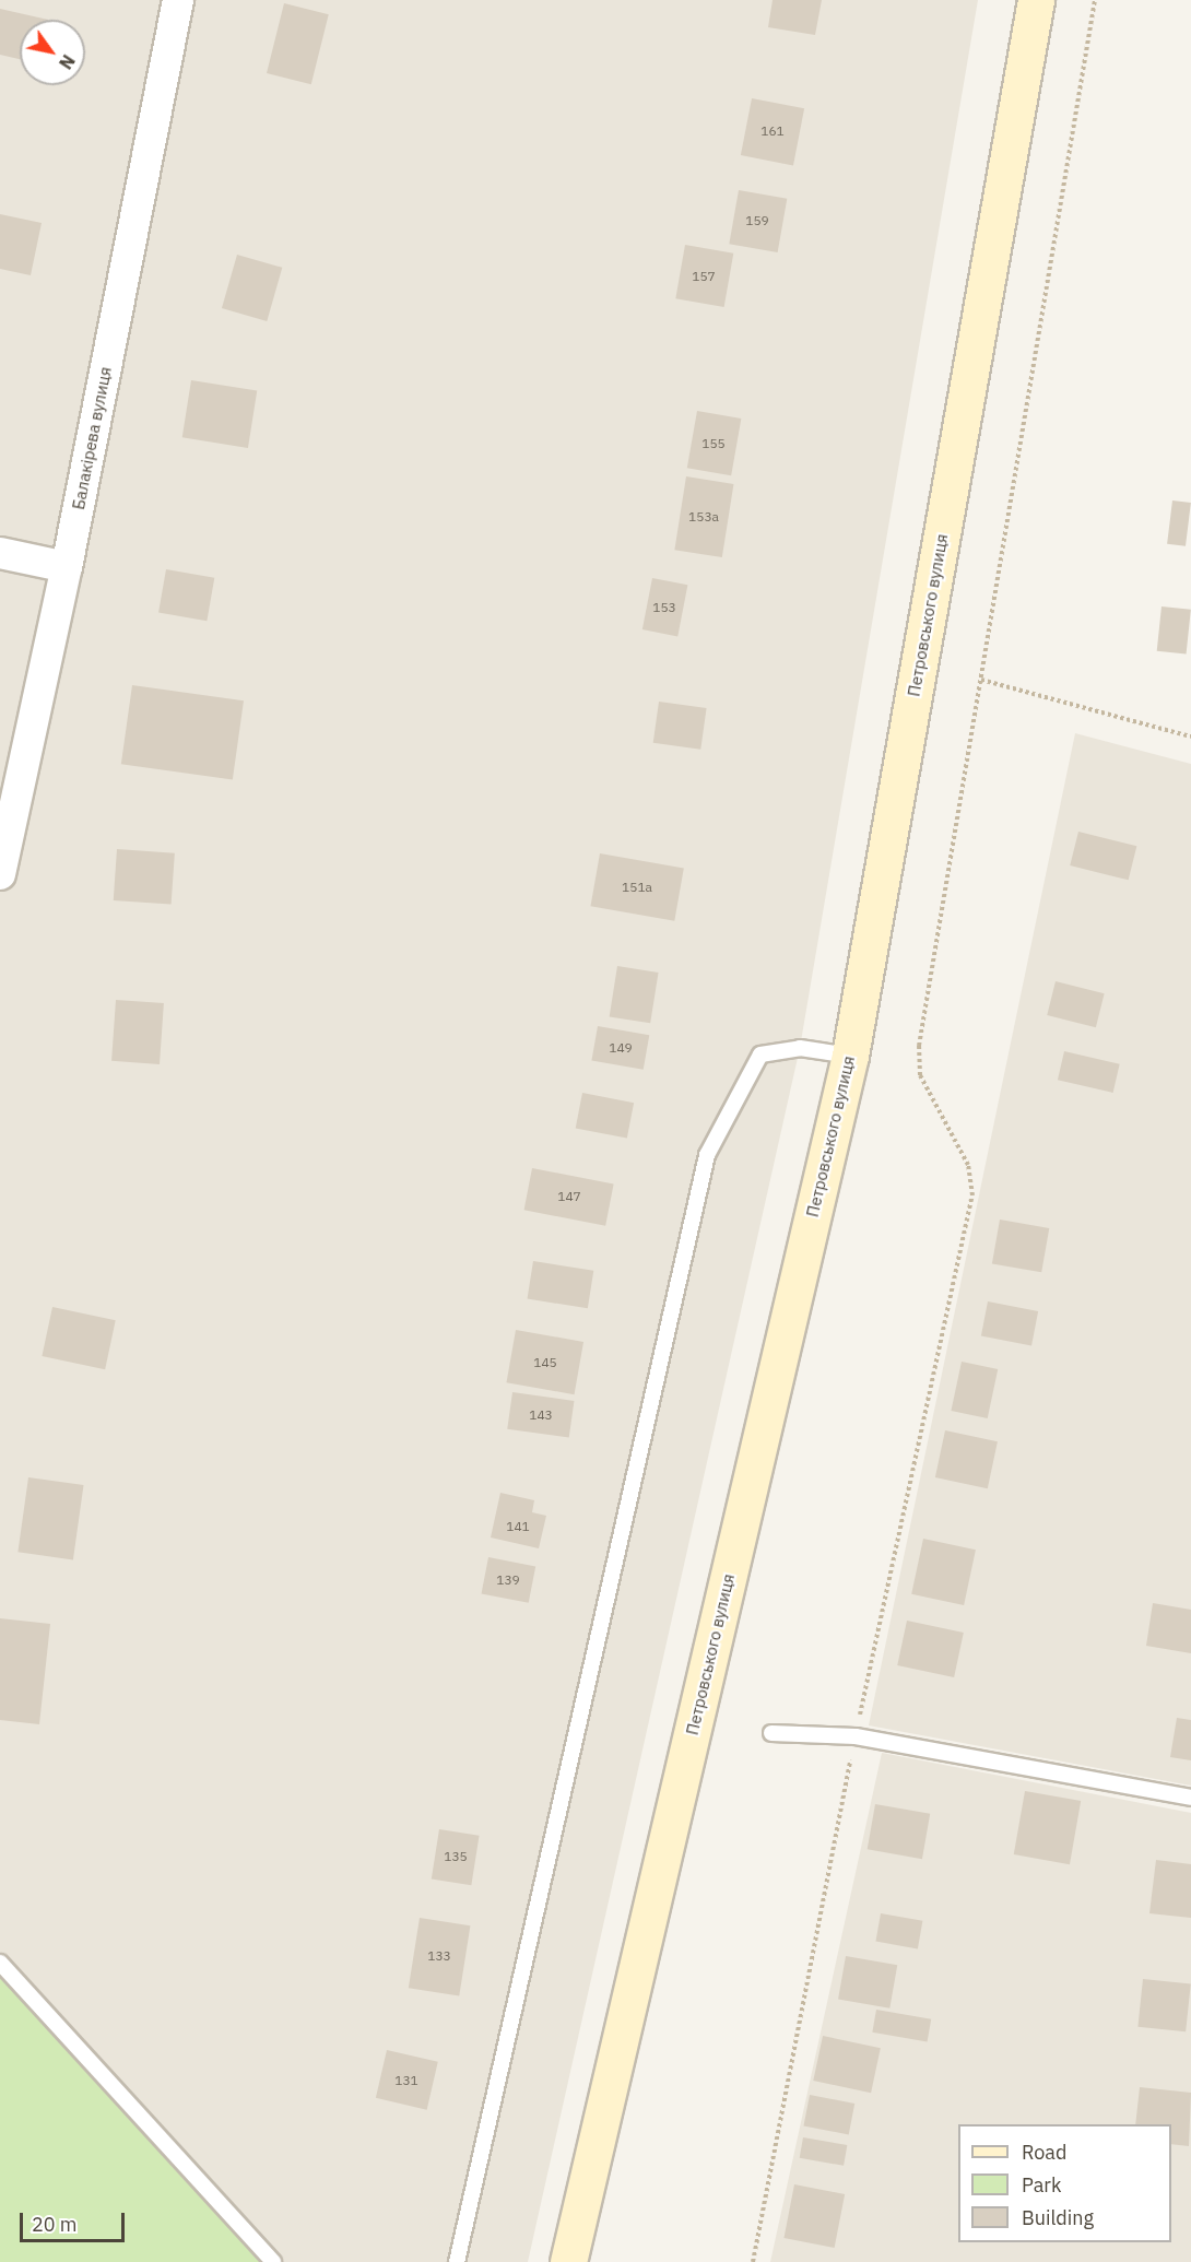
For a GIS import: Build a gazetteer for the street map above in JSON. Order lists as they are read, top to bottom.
{
  "streets": {
    "main road": ["Петровського вулиця"],
    "street": ["Балакірева вулиця"]
  },
  "house_numbers": [
    "161",
    "159",
    "157",
    "155",
    "153а",
    "153",
    "151а",
    "149",
    "147",
    "145",
    "143",
    "141",
    "139",
    "135",
    "133",
    "131"
  ],
  "legend": ["Road", "Park", "Building"],
  "scale_bar": "20 m",
  "north": "bottom right"
}
